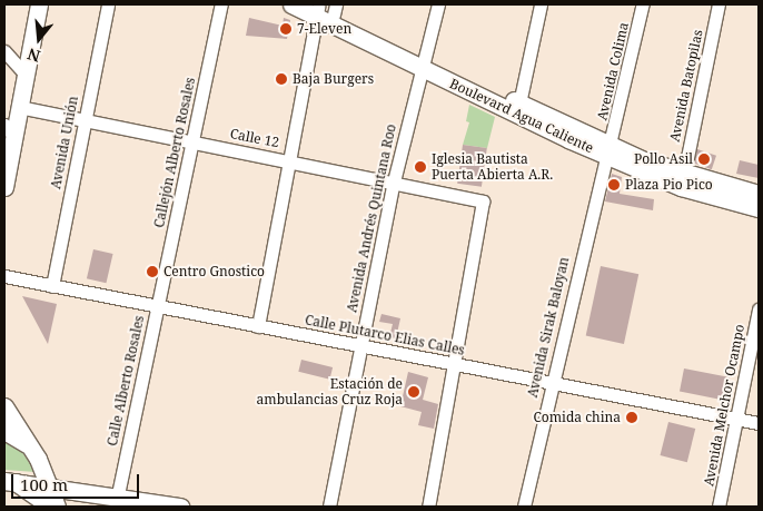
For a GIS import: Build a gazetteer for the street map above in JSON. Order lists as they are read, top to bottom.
{
  "streets": {
    "main road": ["Boulevard Agua Caliente"],
    "street": [
      "Avenida Colima",
      "Avenida Batopilas",
      "Calle 12",
      "Avenida Unión",
      "Callejón Alberto Rosales",
      "Avenida Andrés Quintana Roo",
      "Avenida Sirak Baloyan",
      "Calle Plutarco Elias Calles",
      "Calle Alberto Rosales",
      "Avenida Melchor Ocampo"
    ]
  },
  "crossings": [
    ["Avenida Colima", "Boulevard Agua Caliente"],
    ["Avenida Colima", "Avenida Sirak Baloyan"],
    ["Avenida Batopilas", "Boulevard Agua Caliente"],
    ["Boulevard Agua Caliente", "Avenida Andrés Quintana Roo"],
    ["Boulevard Agua Caliente", "Avenida Sirak Baloyan"],
    ["Calle 12", "Avenida Unión"],
    ["Calle 12", "Callejón Alberto Rosales"],
    ["Calle 12", "Avenida Andrés Quintana Roo"],
    ["Calle 12", "Calle Plutarco Elias Calles"],
    ["Avenida Unión", "Calle Plutarco Elias Calles"],
    ["Callejón Alberto Rosales", "Calle Plutarco Elias Calles"],
    ["Callejón Alberto Rosales", "Calle Alberto Rosales"],
    ["Avenida Andrés Quintana Roo", "Calle Plutarco Elias Calles"],
    ["Avenida Sirak Baloyan", "Calle Plutarco Elias Calles"],
    ["Calle Plutarco Elias Calles", "Calle Alberto Rosales"],
    ["Calle Plutarco Elias Calles", "Avenida Melchor Ocampo"]
  ],
  "places": [
    "7-Eleven",
    "Baja Burgers",
    "Pollo Asil",
    "Iglesia Bautista Puerta Abierta A.R.",
    "Plaza Pio Pico",
    "Centro Gnostico",
    "Estación de ambulancias Cruz Roja",
    "Comida china"
  ],
  "scale_bar": "100 m",
  "north": "bottom"
}
